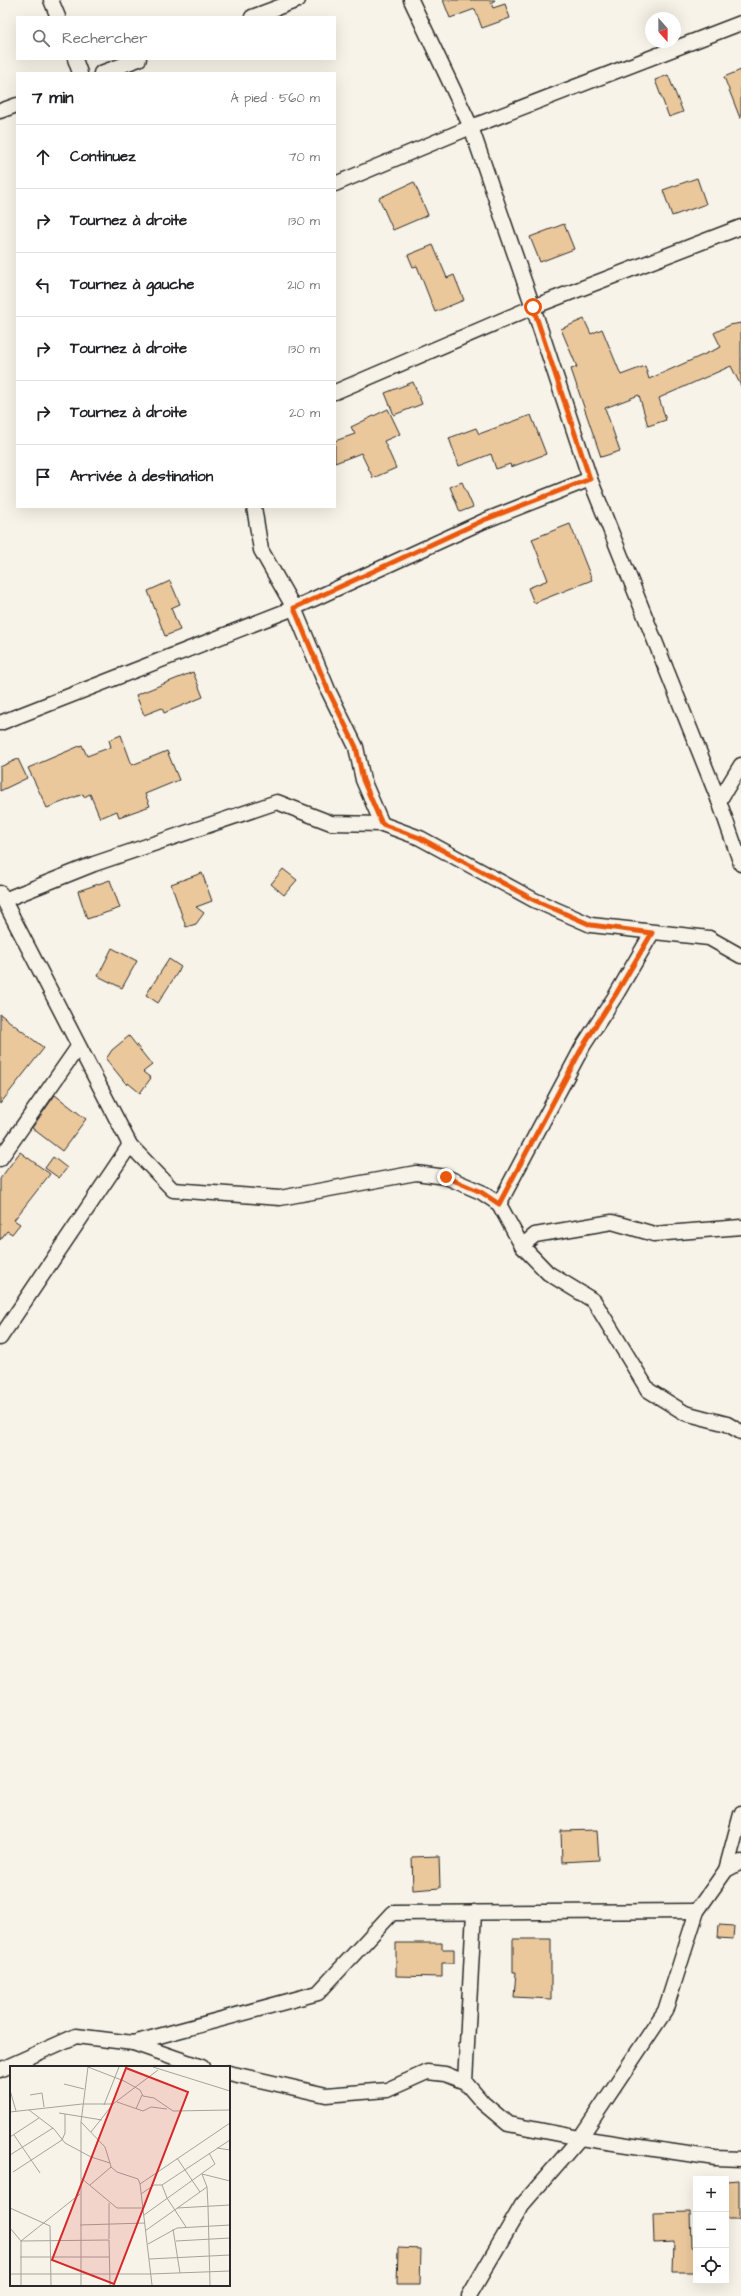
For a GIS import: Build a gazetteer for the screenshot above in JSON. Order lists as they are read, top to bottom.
{
  "north": "bottom",
  "page": {
    "search": "Rechercher",
    "heading": ["7 min", "À pied · 560 m"],
    "list": [
      ["Continuez", "70 m"],
      ["Tournez à droite", "130 m"],
      ["Tournez à gauche", "210 m"],
      ["Tournez à droite", "130 m"],
      ["Tournez à droite", "20 m"],
      "Arrivée à destination"
    ],
    "map_buttons": ["+", "−"]
  }
}
